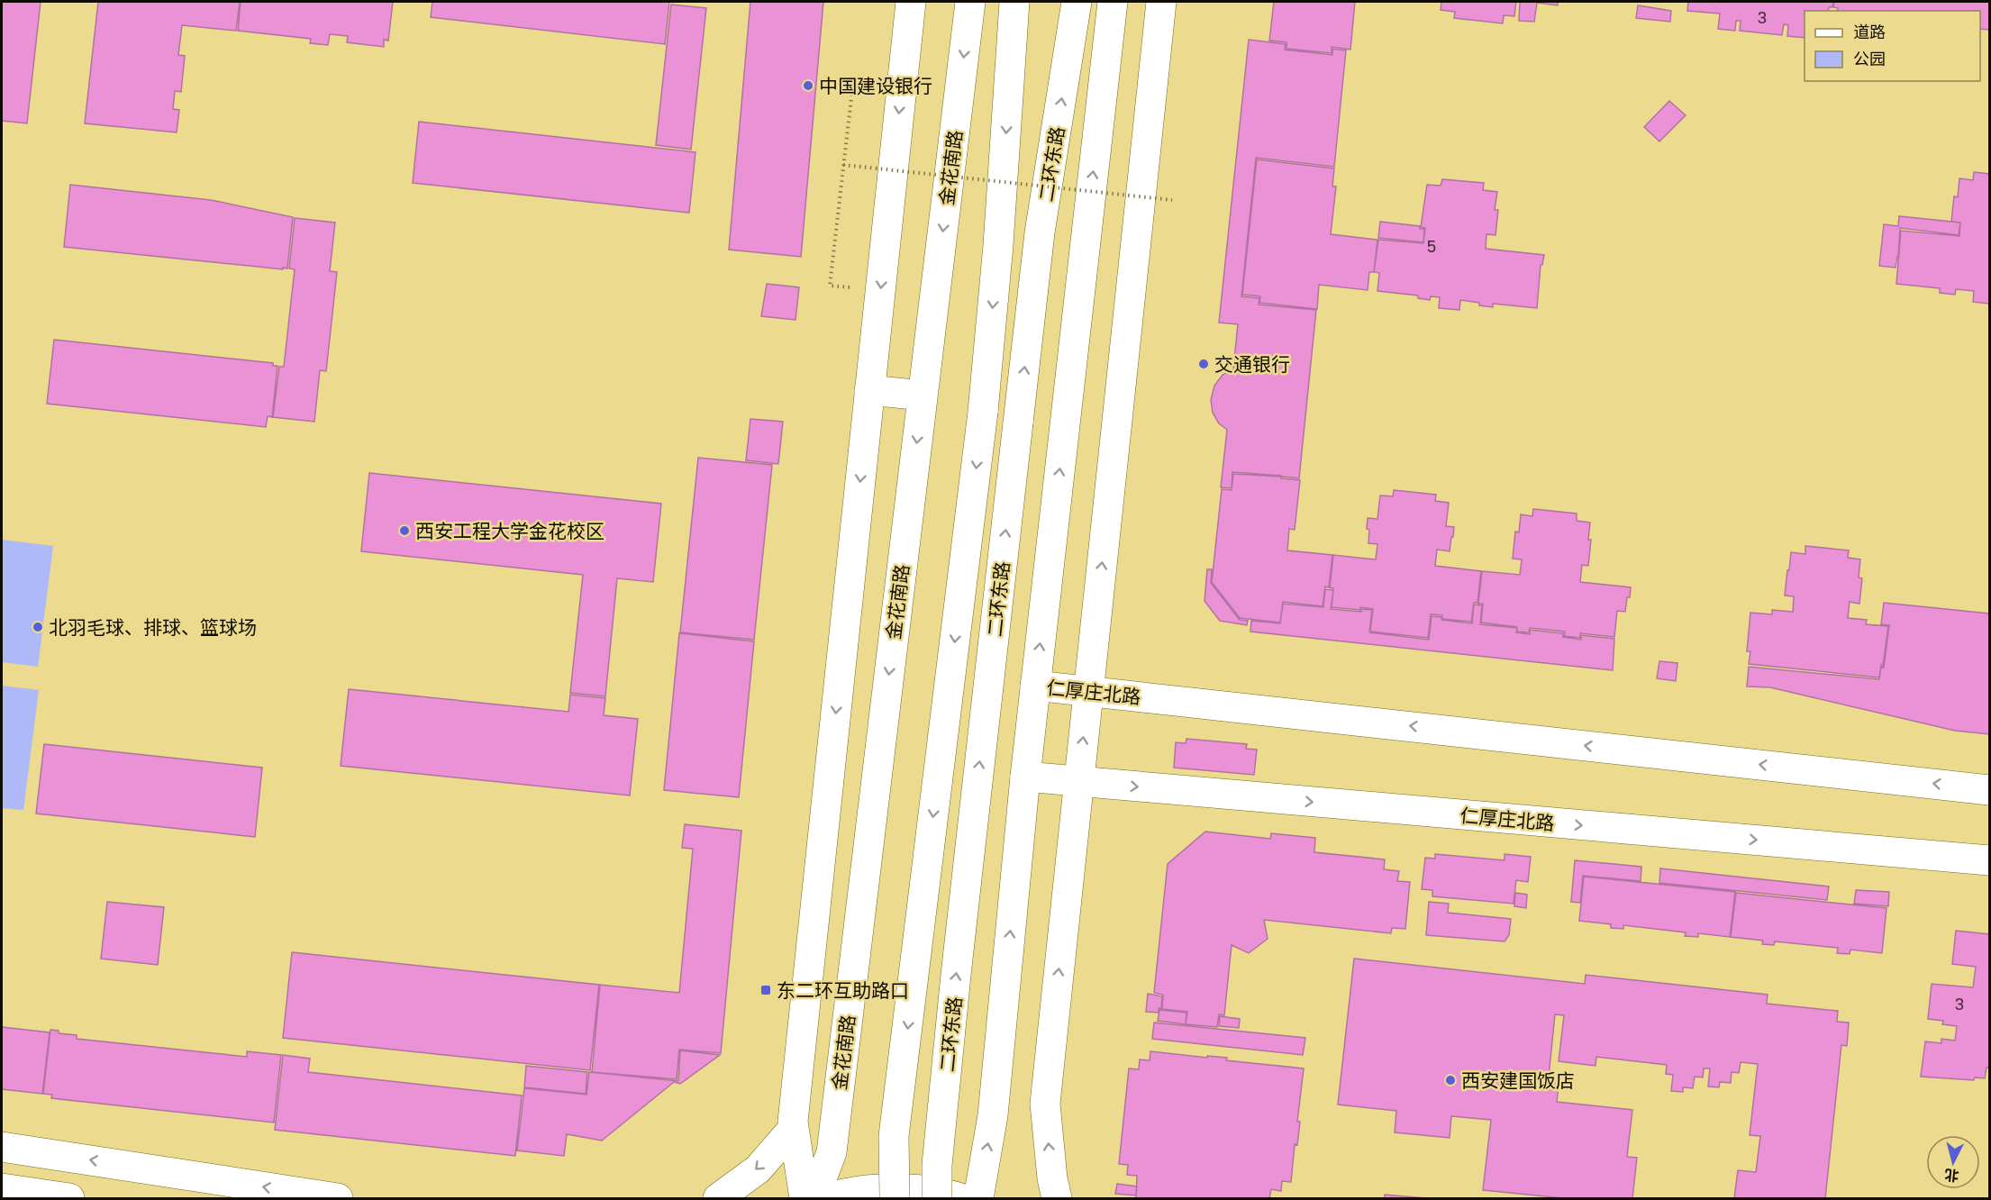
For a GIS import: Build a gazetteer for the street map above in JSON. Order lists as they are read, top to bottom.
{
  "streets": {
    "main road": ["二环东路", "金花南路", "仁厚庄北路"]
  },
  "places": {
    "other": [
      "中国建设银行",
      "交通银行",
      "西安工程大学金花校区",
      "北羽毛球、排球、篮球场",
      "西安建国饭店"
    ],
    "transit": ["东二环互助路口"]
  },
  "house_numbers": ["3", "5", "3"],
  "legend": ["道路", "公园"],
  "north": "bottom"
}
